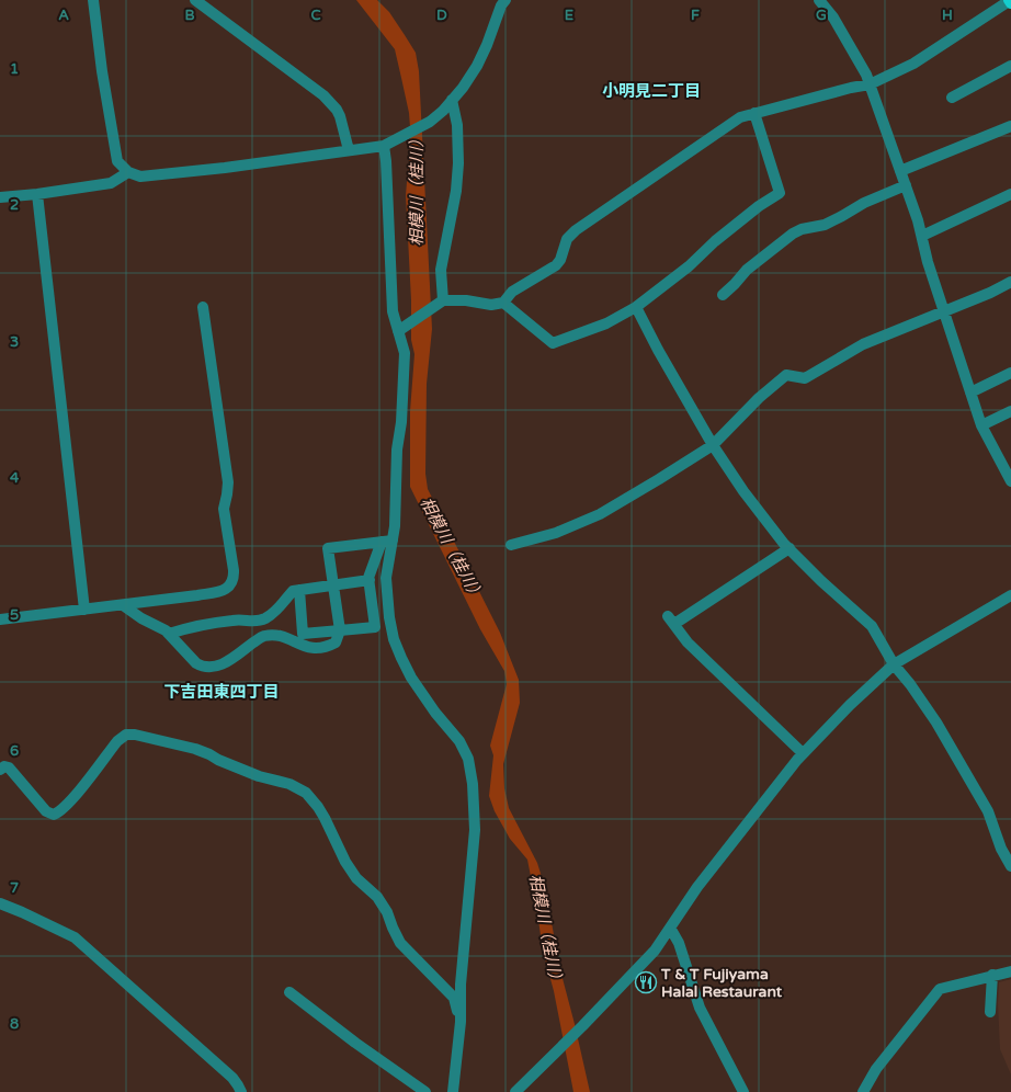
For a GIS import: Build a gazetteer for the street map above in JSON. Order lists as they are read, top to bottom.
{
  "districts": ["小明見二丁目", "下吉田東四丁目"],
  "water": ["相模川（桂川）"],
  "places": {
    "restaurant": ["T & T Fujiyama Halal Restaurant"]
  },
  "grid": {
    "columns": [
      "A",
      "B",
      "C",
      "D",
      "E",
      "F",
      "G",
      "H"
    ],
    "rows": [
      "1",
      "2",
      "3",
      "4",
      "5",
      "6",
      "7",
      "8"
    ]
  }
}
